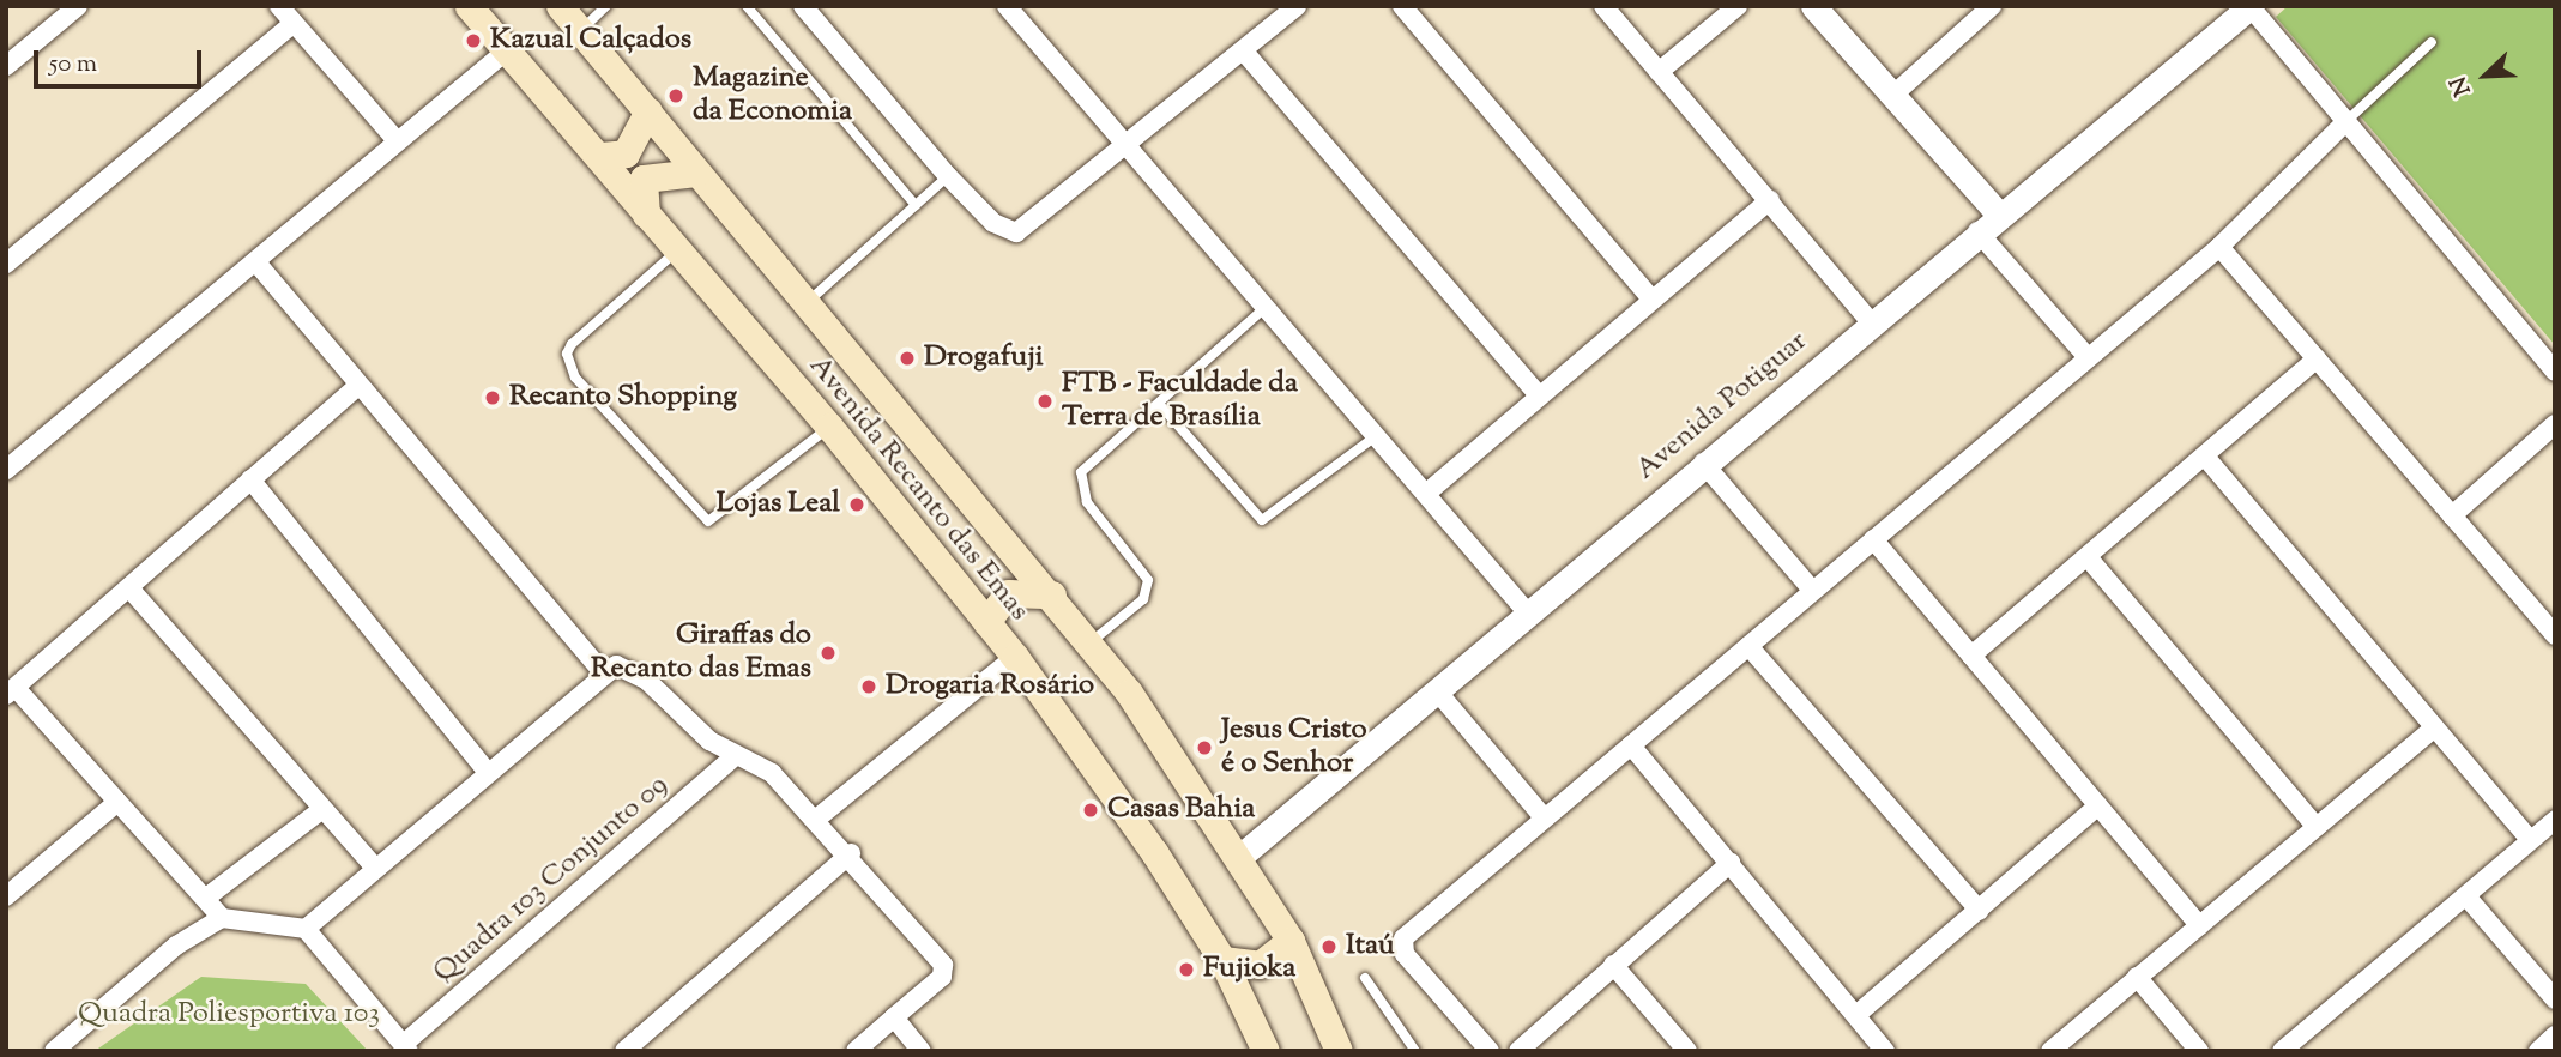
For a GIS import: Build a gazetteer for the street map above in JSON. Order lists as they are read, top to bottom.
{
  "streets": {
    "main road": ["Avenida Recanto das Emas"],
    "street": ["Avenida Potiguar", "Quadra 103 Conjunto 09"]
  },
  "crossings": [
    ["Avenida Potiguar", "Avenida Recanto das Emas"]
  ],
  "parks": ["Quadra Poliesportiva 103"],
  "places": [
    "Kazual Calçados",
    "Magazine da Economia",
    "Drogafuji",
    "Recanto Shopping",
    "FTB - Faculdade da Terra de Brasília",
    "Lojas Leal",
    "Giraffas do Recanto das Emas",
    "Drogaria Rosário",
    "Jesus Cristo é o Senhor",
    "Casas Bahia",
    "Itaú",
    "Fujioka"
  ],
  "scale_bar": "50 m",
  "north": "bottom left"
}
